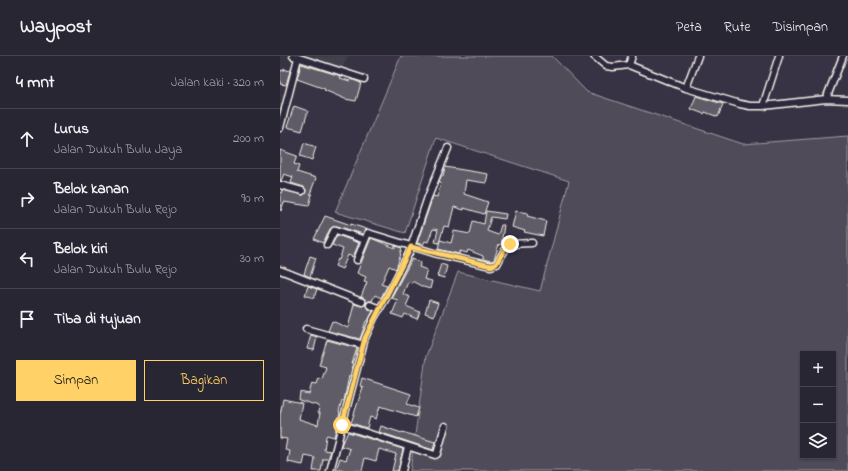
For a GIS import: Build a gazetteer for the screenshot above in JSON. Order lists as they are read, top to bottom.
{
  "page": {
    "header": "Waypost",
    "nav": ["Peta", "Rute", "Disimpan"],
    "heading": ["4 mnt", "Jalan kaki · 320 m"],
    "list": [
      ["Lurus", "Jalan Dukuh Bulu Jaya", "200 m"],
      ["Belok kanan", "Jalan Dukuh Bulu Rejo", "90 m"],
      ["Belok kiri", "Jalan Dukuh Bulu Rejo", "30 m"],
      "Tiba di tujuan"
    ],
    "buttons": ["Simpan", "Bagikan"],
    "map_buttons": ["+", "−"]
  }
}
